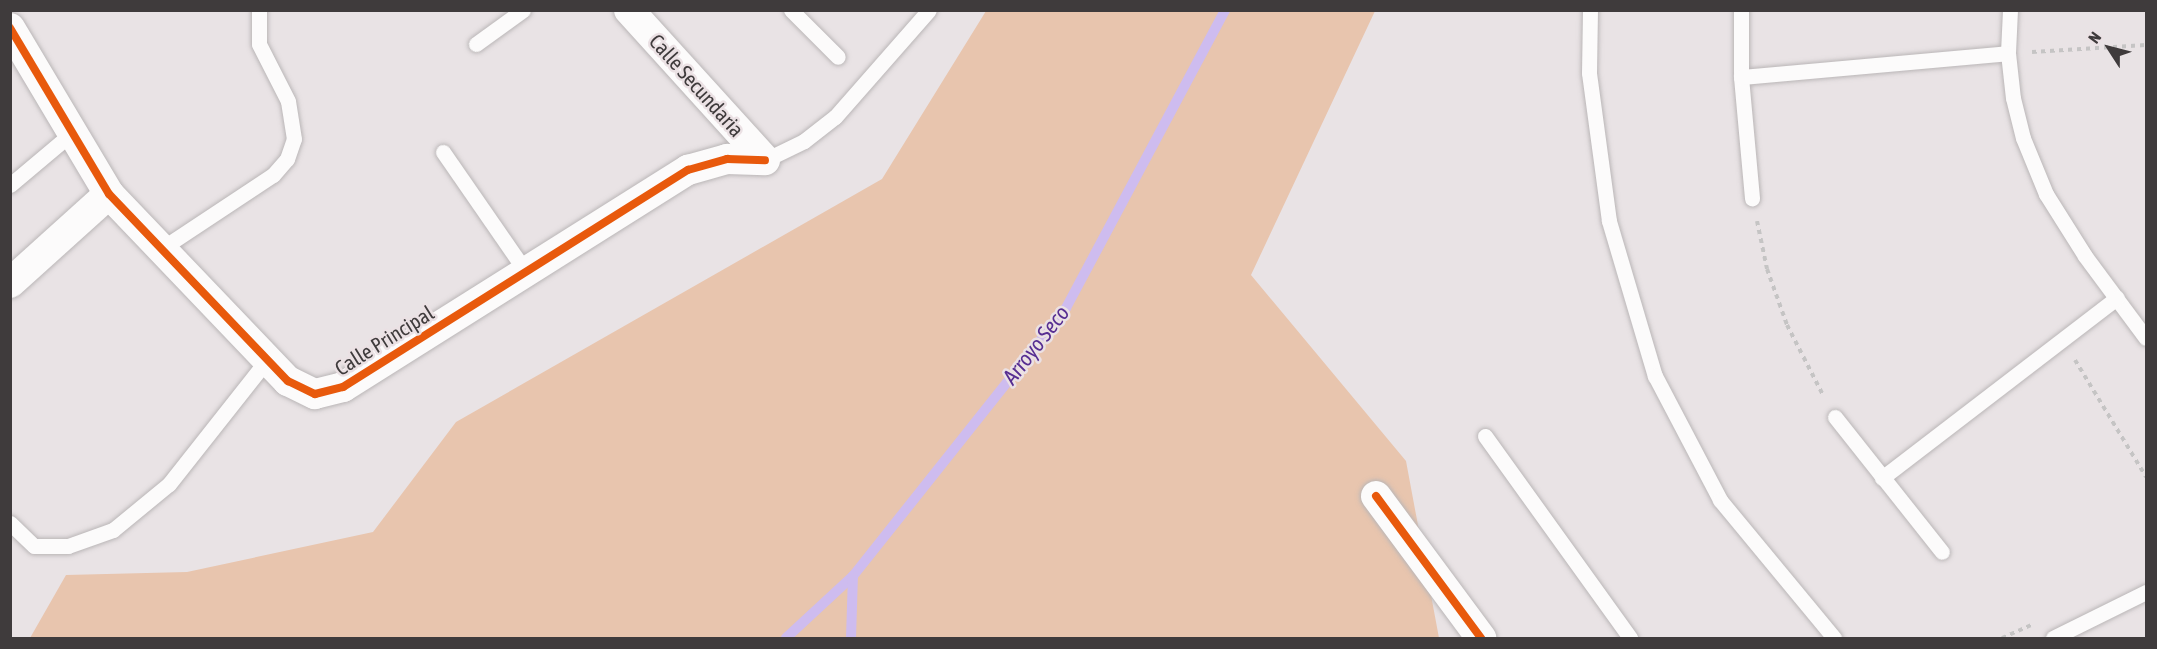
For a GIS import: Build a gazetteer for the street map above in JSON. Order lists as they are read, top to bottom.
{
  "streets": {
    "street": ["Calle Secundaria", "Calle Principal"]
  },
  "crossings": [
    ["Calle Secundaria", "Calle Principal"]
  ],
  "water": ["Arroyo Seco"],
  "north": "top left"
}
